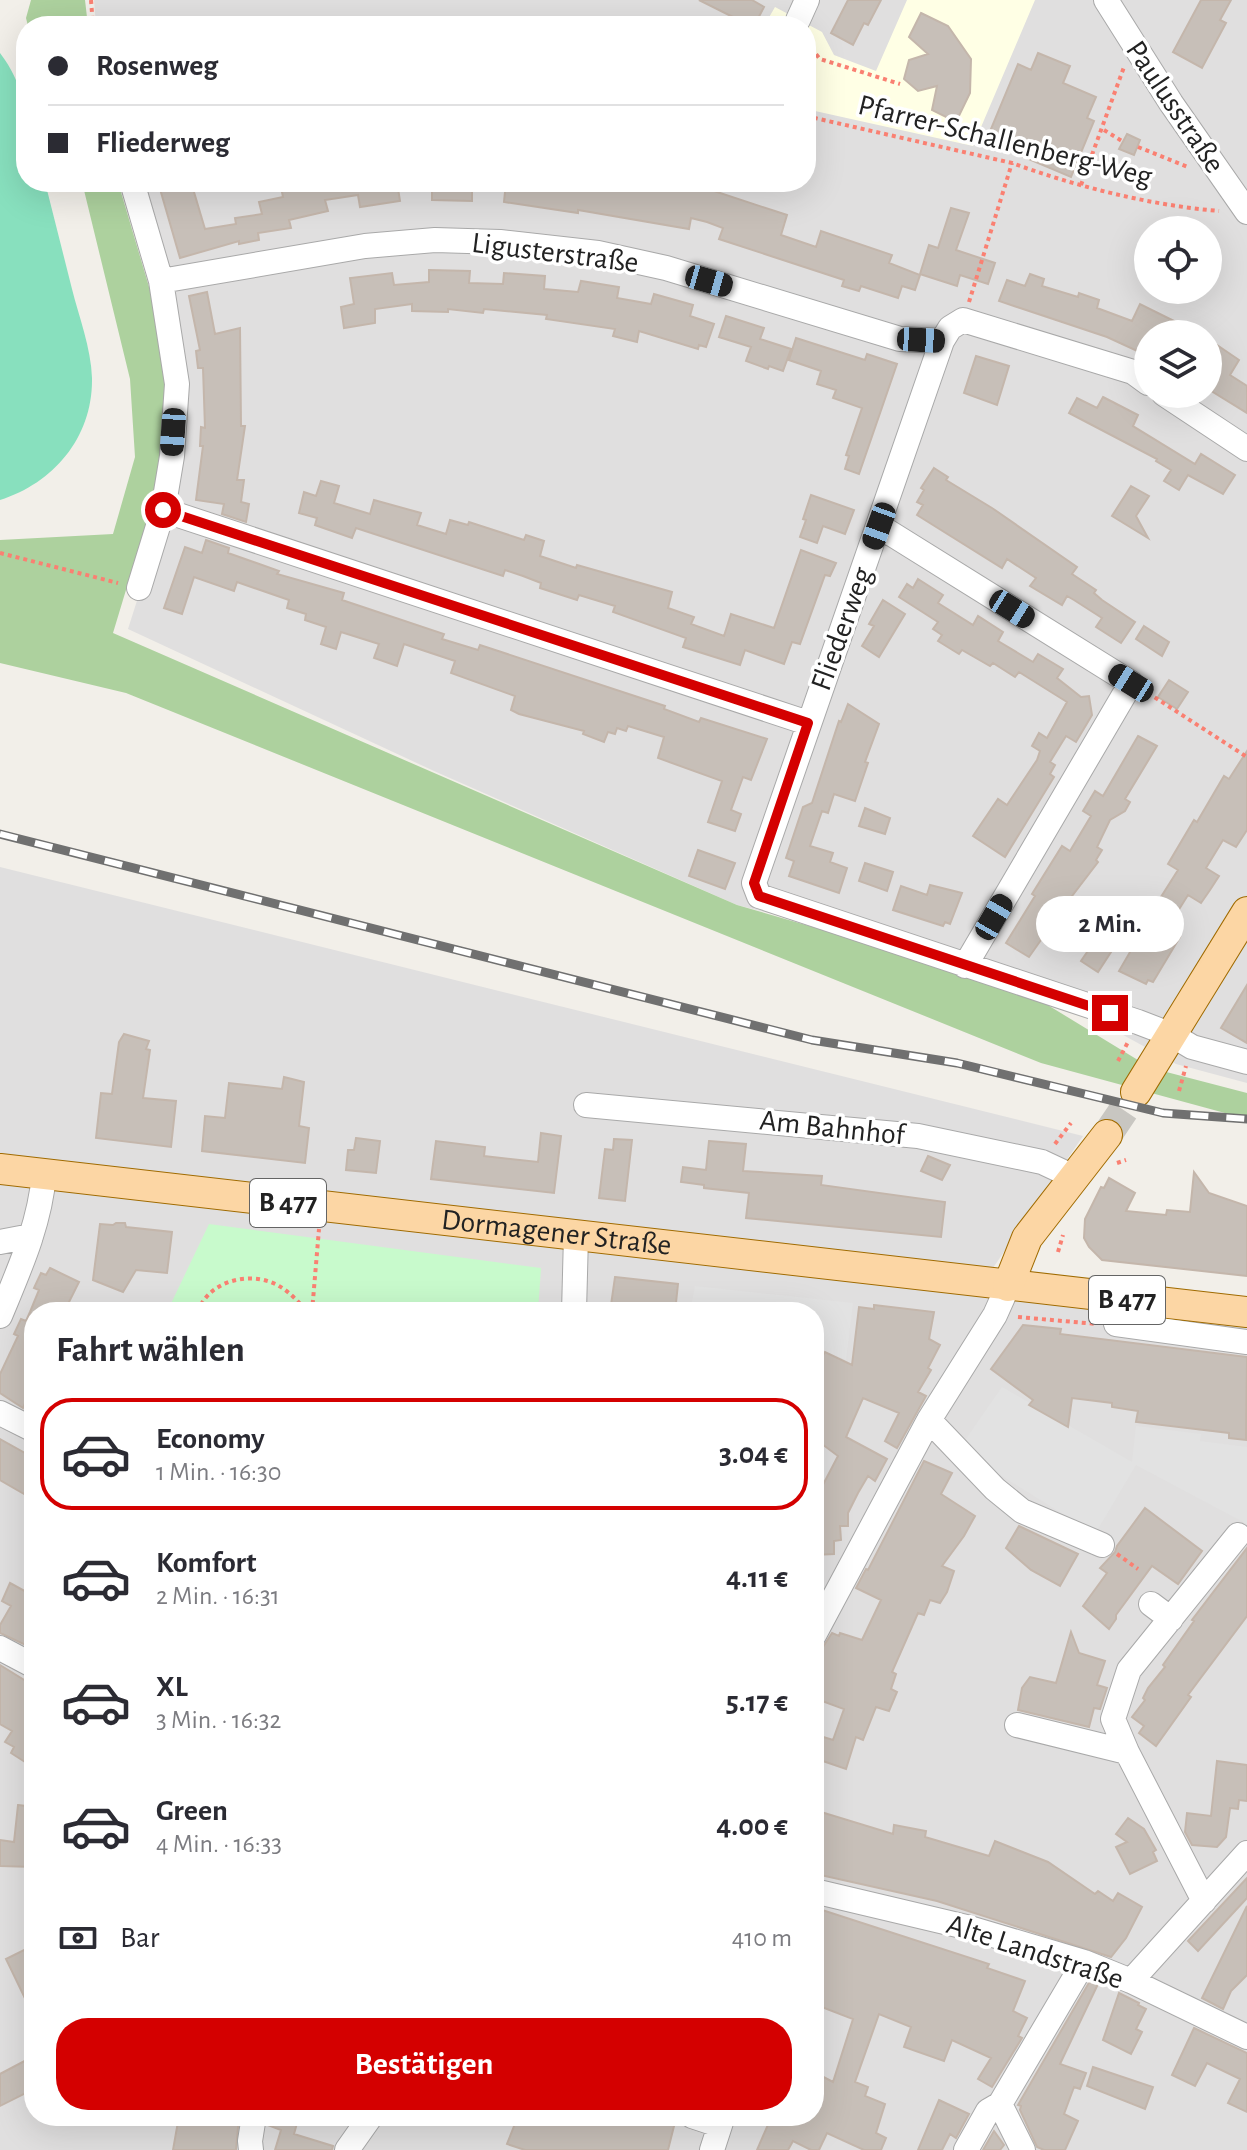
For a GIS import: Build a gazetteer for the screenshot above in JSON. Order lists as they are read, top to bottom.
{
  "streets": {
    "main road": ["B 477", "Dormagener Straße"],
    "street": [
      "Paulusstraße",
      "Ligusterstraße",
      "Fliederweg",
      "Am Bahnhof",
      "Alte Landstraße"
    ],
    "path": ["Pfarrer-Schallenberg-Weg"]
  },
  "crossings": [
    ["Paulusstraße", "Pfarrer-Schallenberg-Weg"],
    ["Ligusterstraße", "Fliederweg"]
  ],
  "page": {
    "banner": ["Rosenweg", "Fliederweg"],
    "bubble": "2 Min.",
    "heading": "Fahrt wählen",
    "list": [
      {
        "name": "Economy",
        "note": "1 Min. · 16:30",
        "value": "3.04 €"
      },
      {
        "name": "Komfort",
        "note": "2 Min. · 16:31",
        "value": "4.11 €"
      },
      {
        "name": "XL",
        "note": "3 Min. · 16:32",
        "value": "5.17 €"
      },
      {
        "name": "Green",
        "note": "4 Min. · 16:33",
        "value": "4.00 €"
      }
    ],
    "pay": ["Bar", "410 m"],
    "buttons": "Bestätigen"
  }
}
